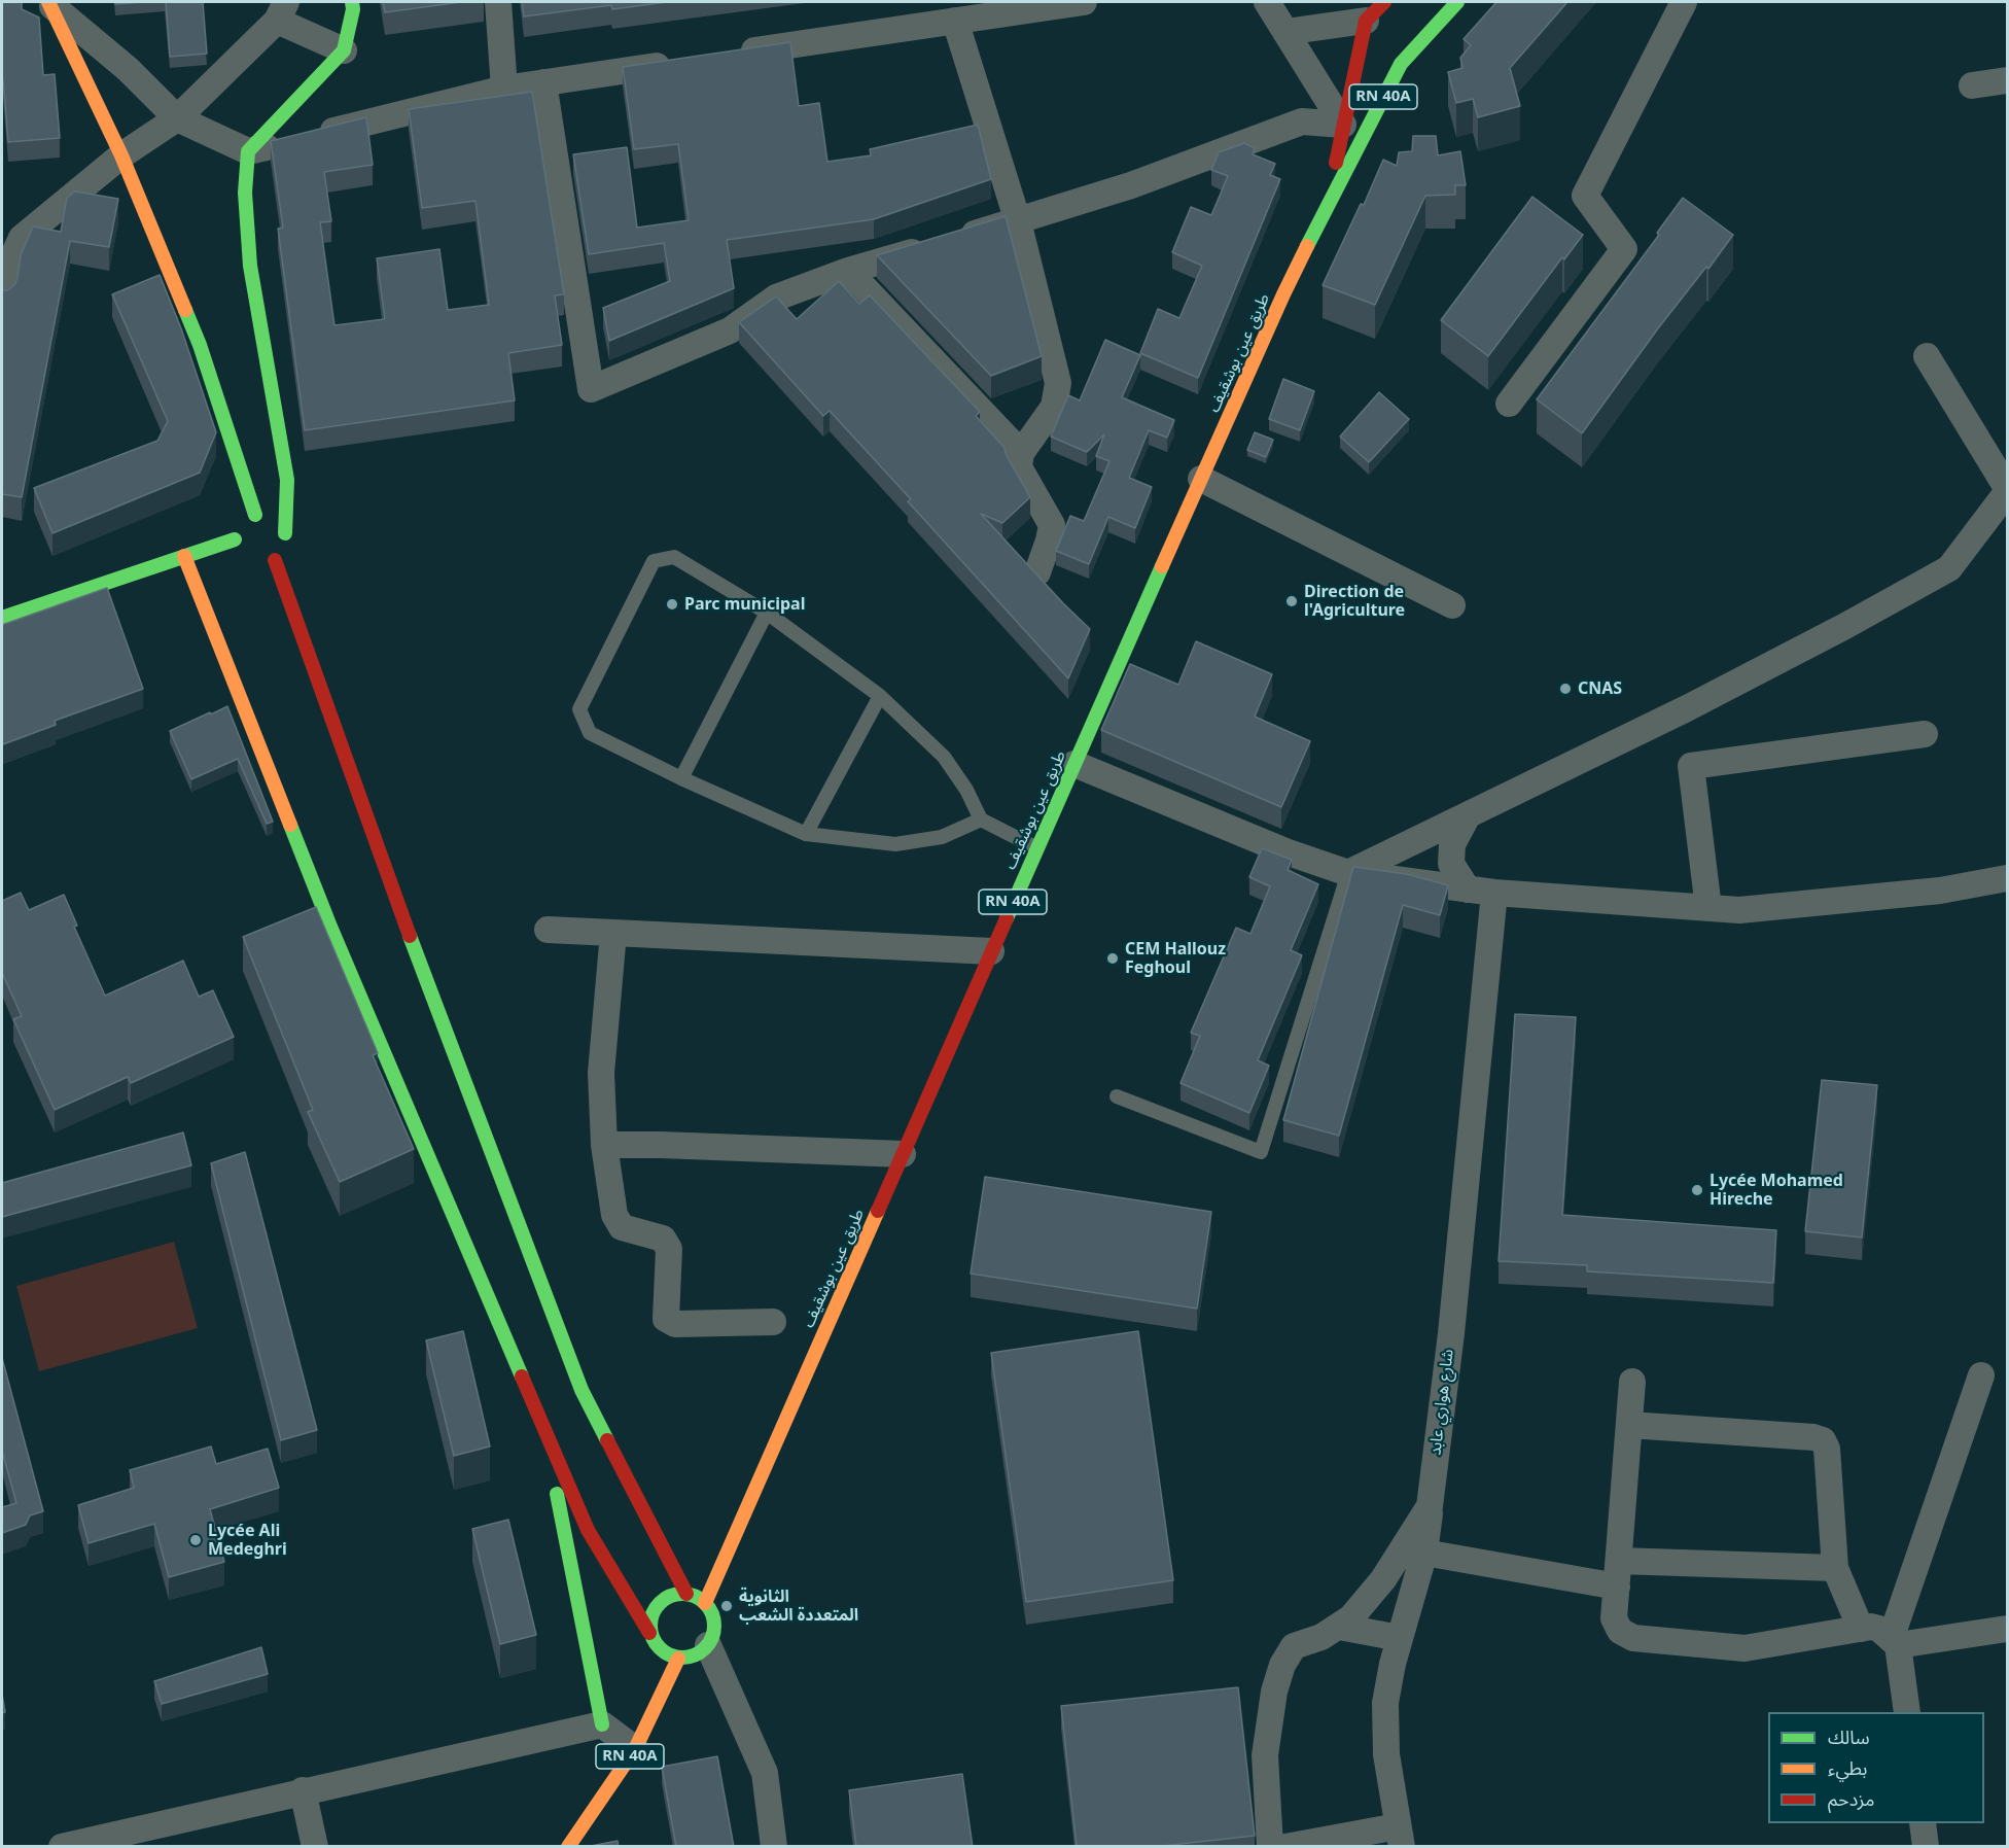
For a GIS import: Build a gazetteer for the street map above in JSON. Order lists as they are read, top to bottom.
{
  "streets": {
    "street": ["RN 40A", "طريق عين بوشقيف", "شارع هواري عابد"]
  },
  "crossings": [
    ["RN 40A", "طريق عين بوشقيف"]
  ],
  "places": [
    "Direction de l'Agriculture",
    "Parc municipal",
    "CNAS",
    "CEM Hallouz Feghoul",
    "Lycée Mohamed Hireche",
    "Lycée Ali Medeghri",
    "الثانوية المتعددة الشعب"
  ],
  "legend": ["سالك", "بطيء", "مزدحم"]
}
